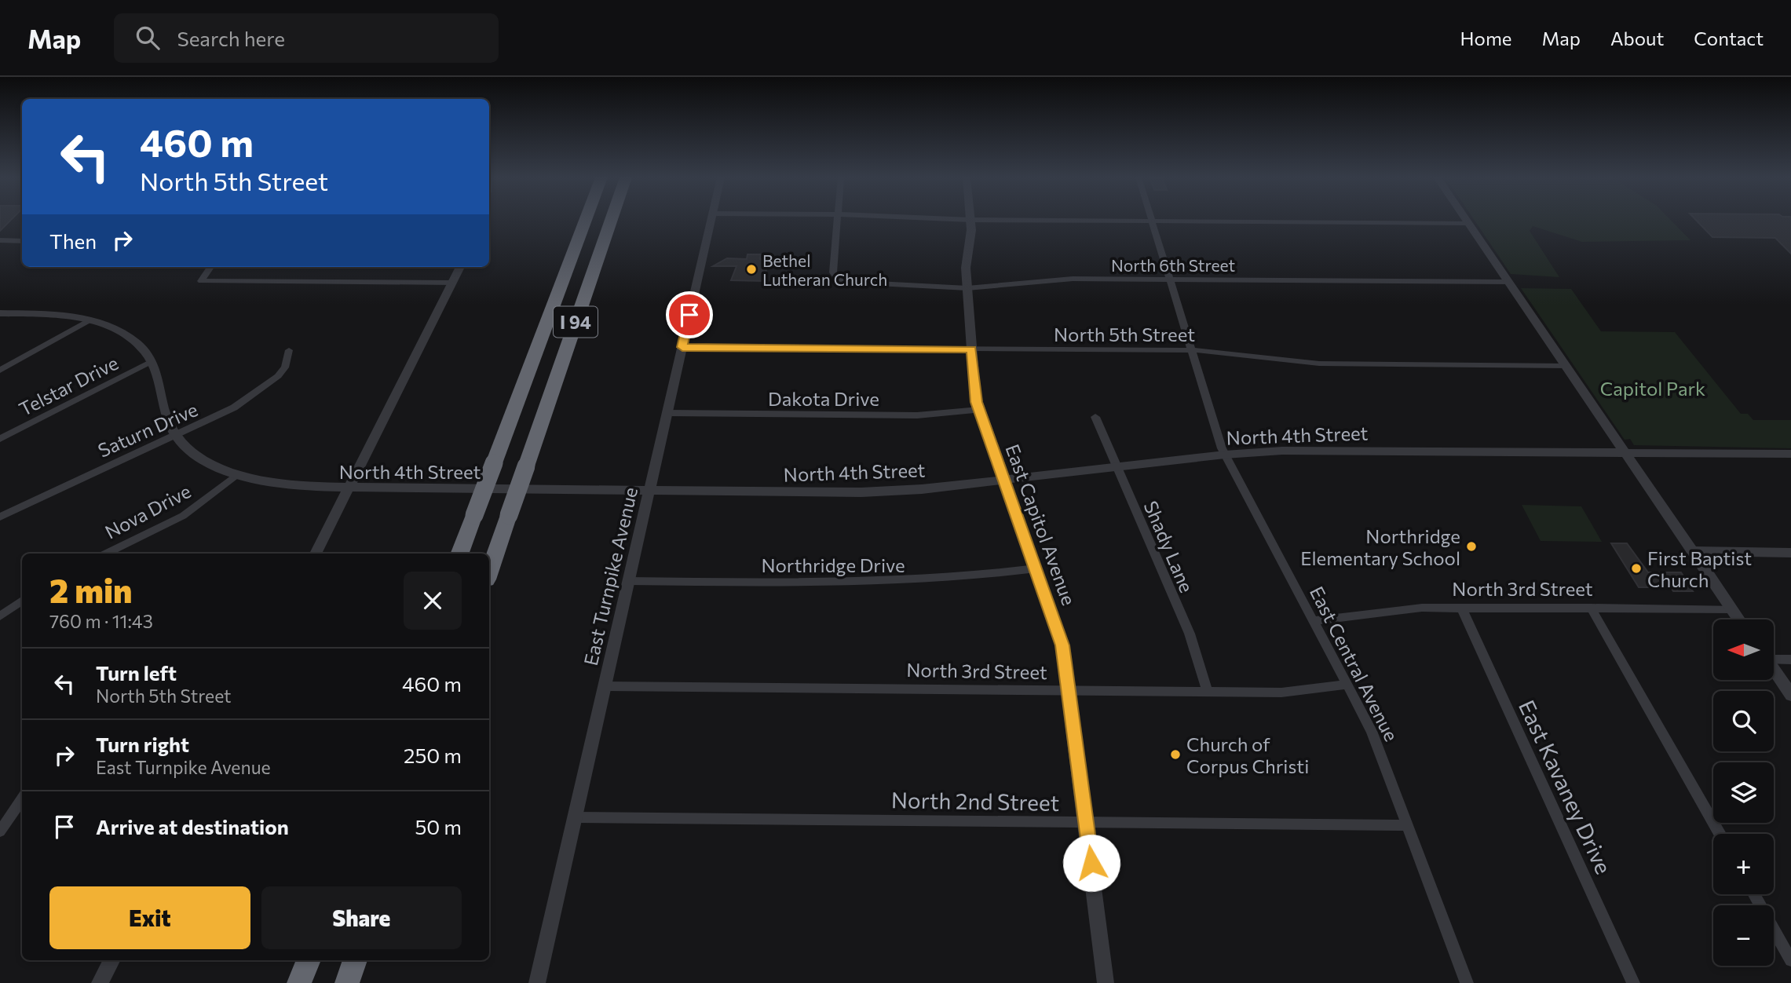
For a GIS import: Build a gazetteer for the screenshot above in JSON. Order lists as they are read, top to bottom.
{
  "streets": {
    "highway": ["I 94"],
    "street": [
      "North 6th Street",
      "North 5th Street",
      "Telstar Drive",
      "Dakota Drive",
      "Saturn Drive",
      "North 4th Street",
      "Nova Drive",
      "East Capitol Avenue",
      "Shady Lane",
      "Northridge Drive",
      "East Turnpike Avenue",
      "North 3rd Street",
      "East Central Avenue",
      "East Kavaney Drive",
      "North 2nd Street"
    ]
  },
  "crossings": [
    ["North 6th Street", "East Capitol Avenue"],
    ["North 6th Street", "East Central Avenue"],
    ["North 5th Street", "East Capitol Avenue"],
    ["North 5th Street", "East Turnpike Avenue"],
    ["North 5th Street", "East Central Avenue"],
    ["Telstar Drive", "North 4th Street"],
    ["Dakota Drive", "East Capitol Avenue"],
    ["Dakota Drive", "East Turnpike Avenue"],
    ["Saturn Drive", "North 4th Street"],
    ["North 4th Street", "Nova Drive"],
    ["North 4th Street", "East Capitol Avenue"],
    ["North 4th Street", "Shady Lane"],
    ["North 4th Street", "East Turnpike Avenue"],
    ["North 4th Street", "East Central Avenue"],
    ["East Capitol Avenue", "Northridge Drive"],
    ["East Capitol Avenue", "North 3rd Street"],
    ["East Capitol Avenue", "North 2nd Street"],
    ["Shady Lane", "North 3rd Street"],
    ["Northridge Drive", "East Turnpike Avenue"],
    ["East Turnpike Avenue", "North 3rd Street"],
    ["East Turnpike Avenue", "North 2nd Street"],
    ["North 3rd Street", "East Central Avenue"],
    ["North 3rd Street", "East Kavaney Drive"],
    ["East Central Avenue", "North 2nd Street"]
  ],
  "parks": ["Capitol Park"],
  "places": [
    "Bethel Lutheran Church",
    "Northridge Elementary School",
    "First Baptist Church",
    "Church of Corpus Christi"
  ],
  "north": "left",
  "page": {
    "header": "Map",
    "search": "Search here",
    "nav": [
      "Home",
      "Map",
      "About",
      "Contact"
    ],
    "turn": ["460 m", "North 5th Street"],
    "then": "Then",
    "heading": ["2 min", "760 m · 11:43"],
    "map_buttons": ["+", "−"],
    "list": [
      {
        "name": "Turn left",
        "note": "North 5th Street",
        "value": "460 m"
      },
      {
        "name": "Turn right",
        "note": "East Turnpike Avenue",
        "value": "250 m"
      },
      {
        "name": "Arrive at destination",
        "value": "50 m"
      }
    ],
    "buttons": ["Exit", "Share"]
  }
}
